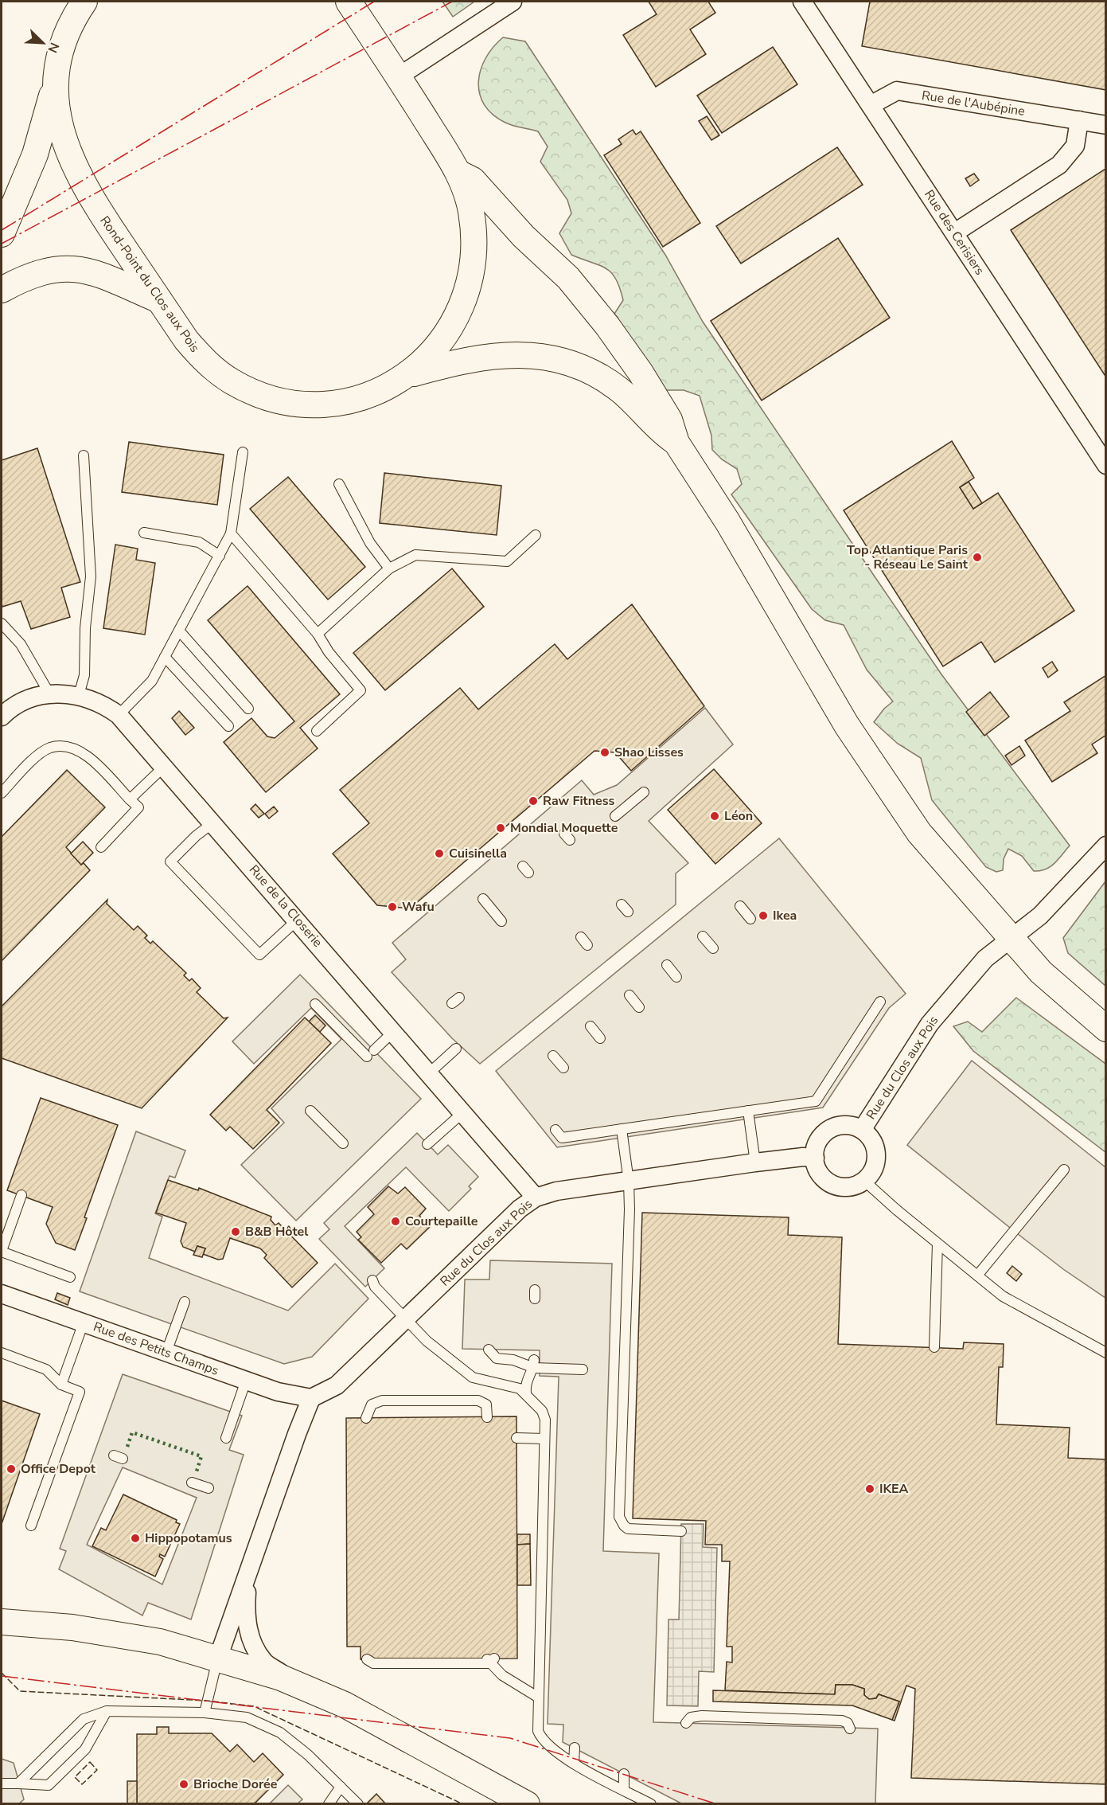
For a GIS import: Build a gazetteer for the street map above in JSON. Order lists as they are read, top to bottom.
{
  "streets": {
    "main road": ["Rond-Point du Clos aux Pois"],
    "street": [
      "Rue de l'Aubépine",
      "Rue des Cerisiers",
      "Rue de la Closerie",
      "Rue du Clos aux Pois",
      "Rue des Petits Champs"
    ]
  },
  "crossings": [
    ["Rue de l'Aubépine", "Rue des Cerisiers"],
    ["Rue de la Closerie", "Rue du Clos aux Pois"],
    ["Rue du Clos aux Pois", "Rue des Petits Champs"]
  ],
  "places": [
    "Top Atlantique Paris - Réseau Le Saint",
    "Shao Lisses",
    "Raw Fitness",
    "Léon",
    "Mondial Moquette",
    "Cuisinella",
    "Wafu",
    "Ikea",
    "Courtepaille",
    "B&B Hôtel",
    "Office Depot",
    "IKEA",
    "Hippopotamus",
    "Brioche Dorée"
  ],
  "north": "bottom right"
}
